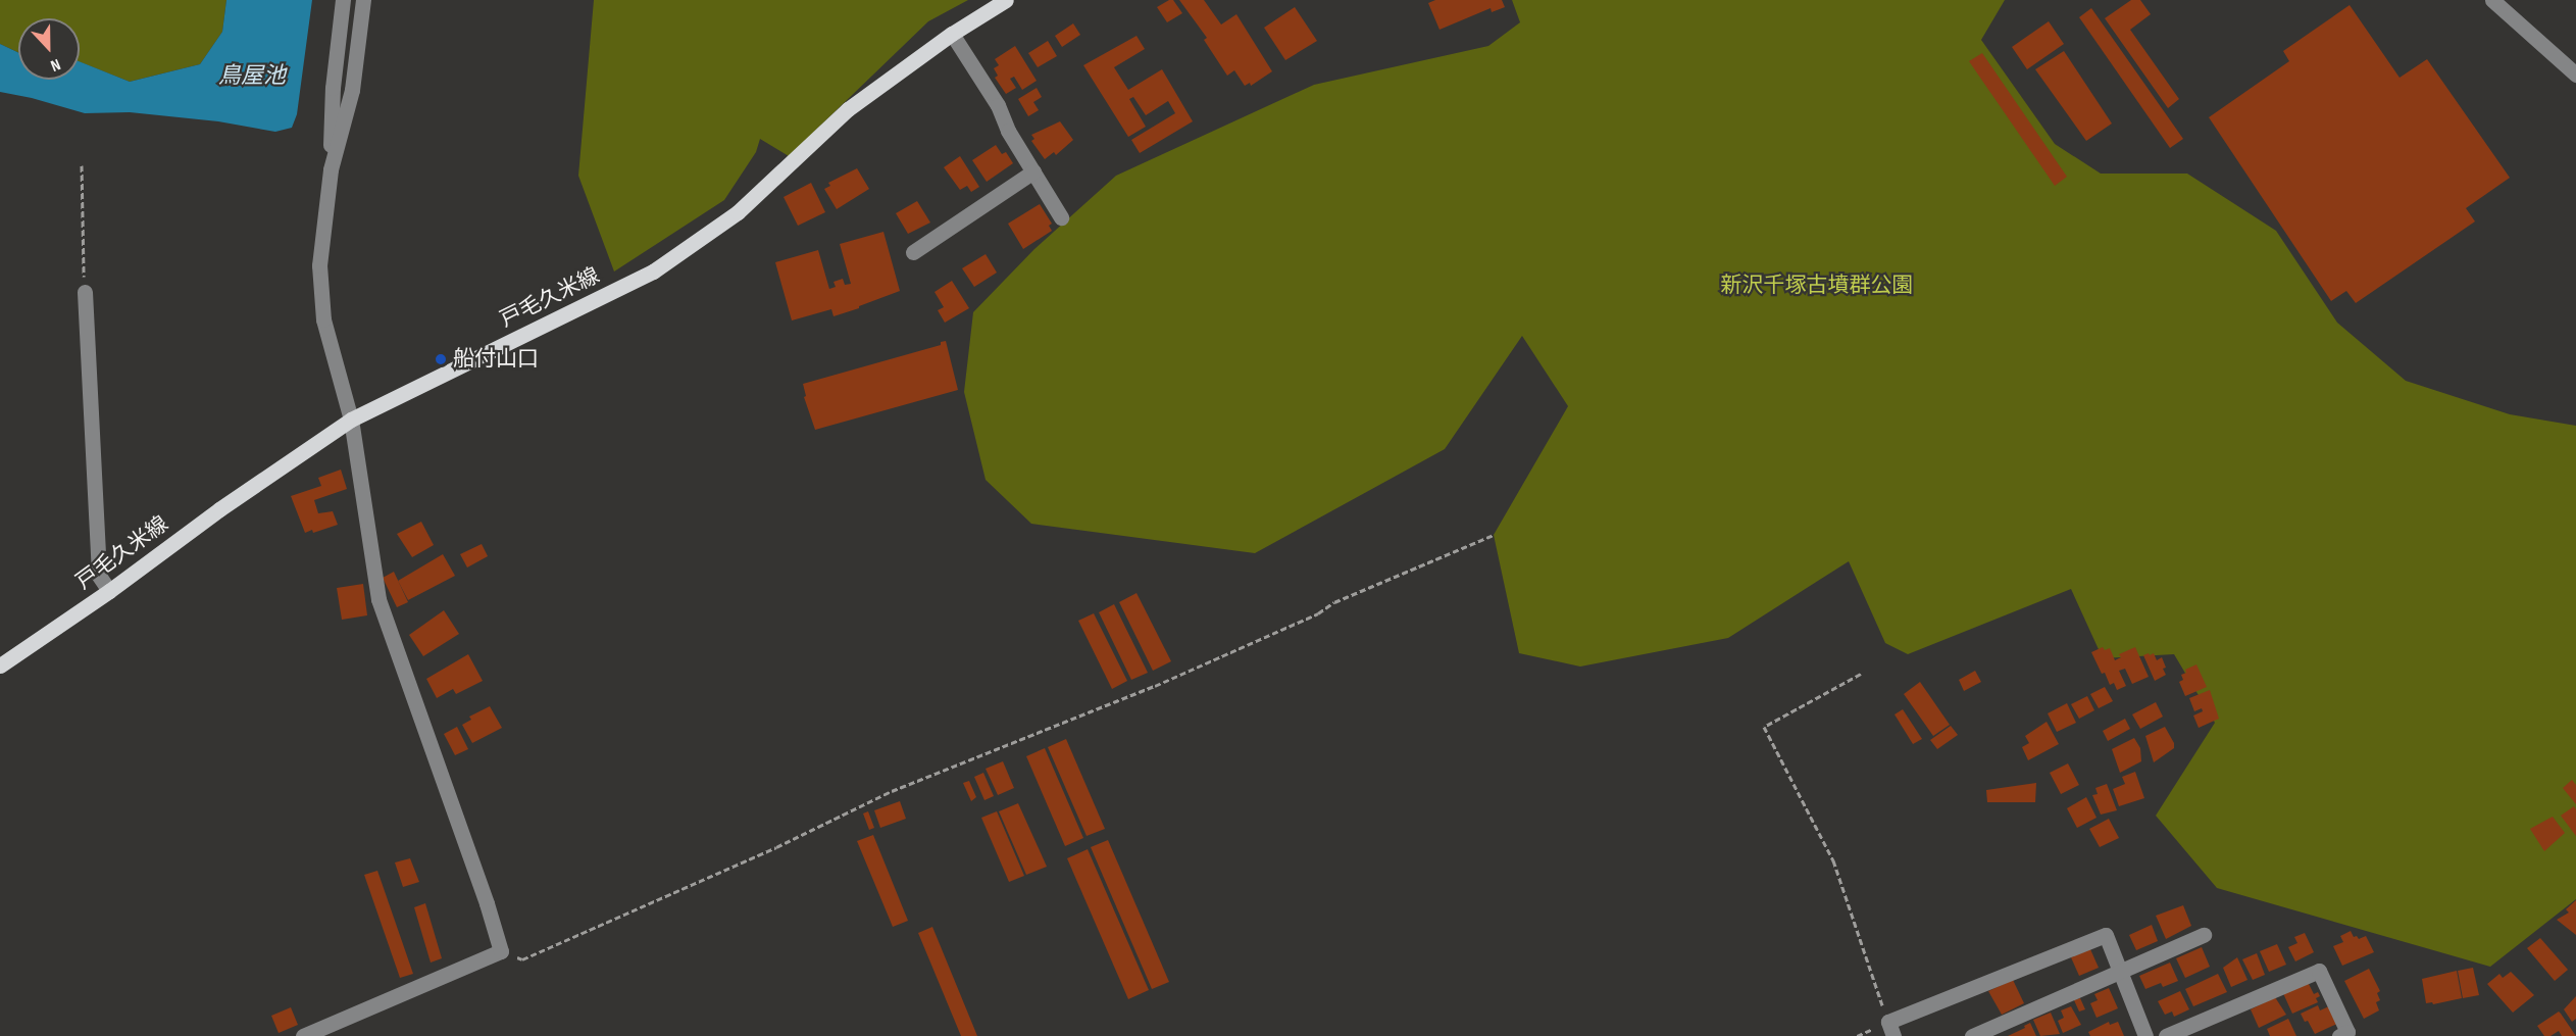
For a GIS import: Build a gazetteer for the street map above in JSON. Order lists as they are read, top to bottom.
{
  "streets": {
    "main road": ["戸毛久米線"]
  },
  "water": ["鳥屋池"],
  "parks": ["新沢千塚古墳群公園"],
  "places": ["船付山口"],
  "north": "bottom"
}
